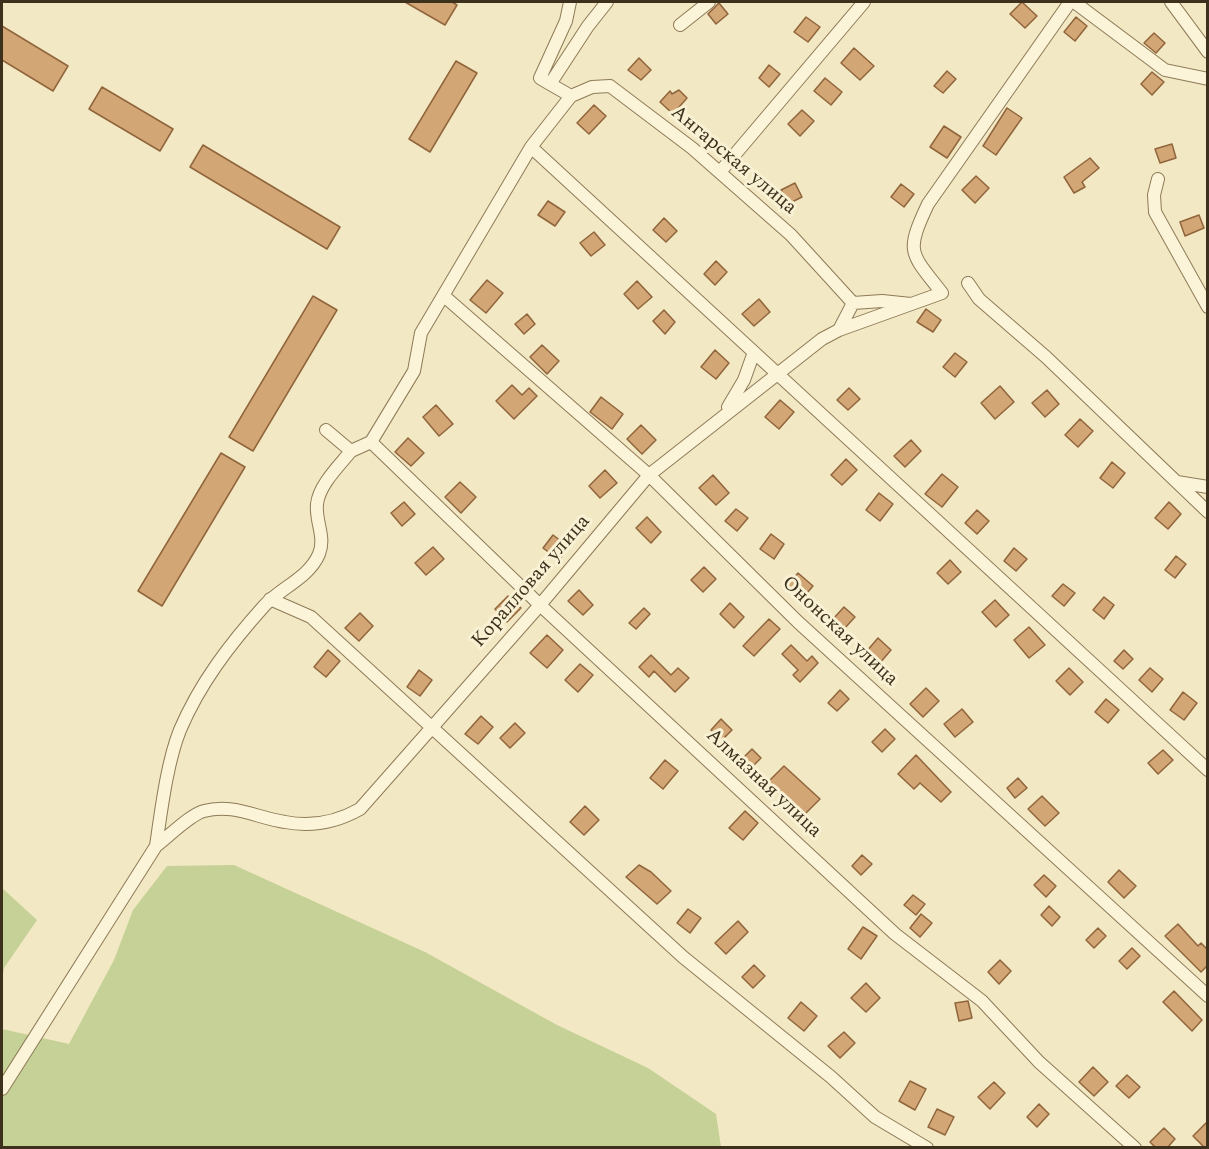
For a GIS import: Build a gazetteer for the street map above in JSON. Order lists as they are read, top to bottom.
{
  "streets": {
    "street": [
      "Ангарская улица",
      "Коралловая улица",
      "Ононская улица",
      "Алмазная улица"
    ]
  },
  "crossings": [
    ["Коралловая улица", "Ононская улица"],
    ["Коралловая улица", "Алмазная улица"]
  ]
}
